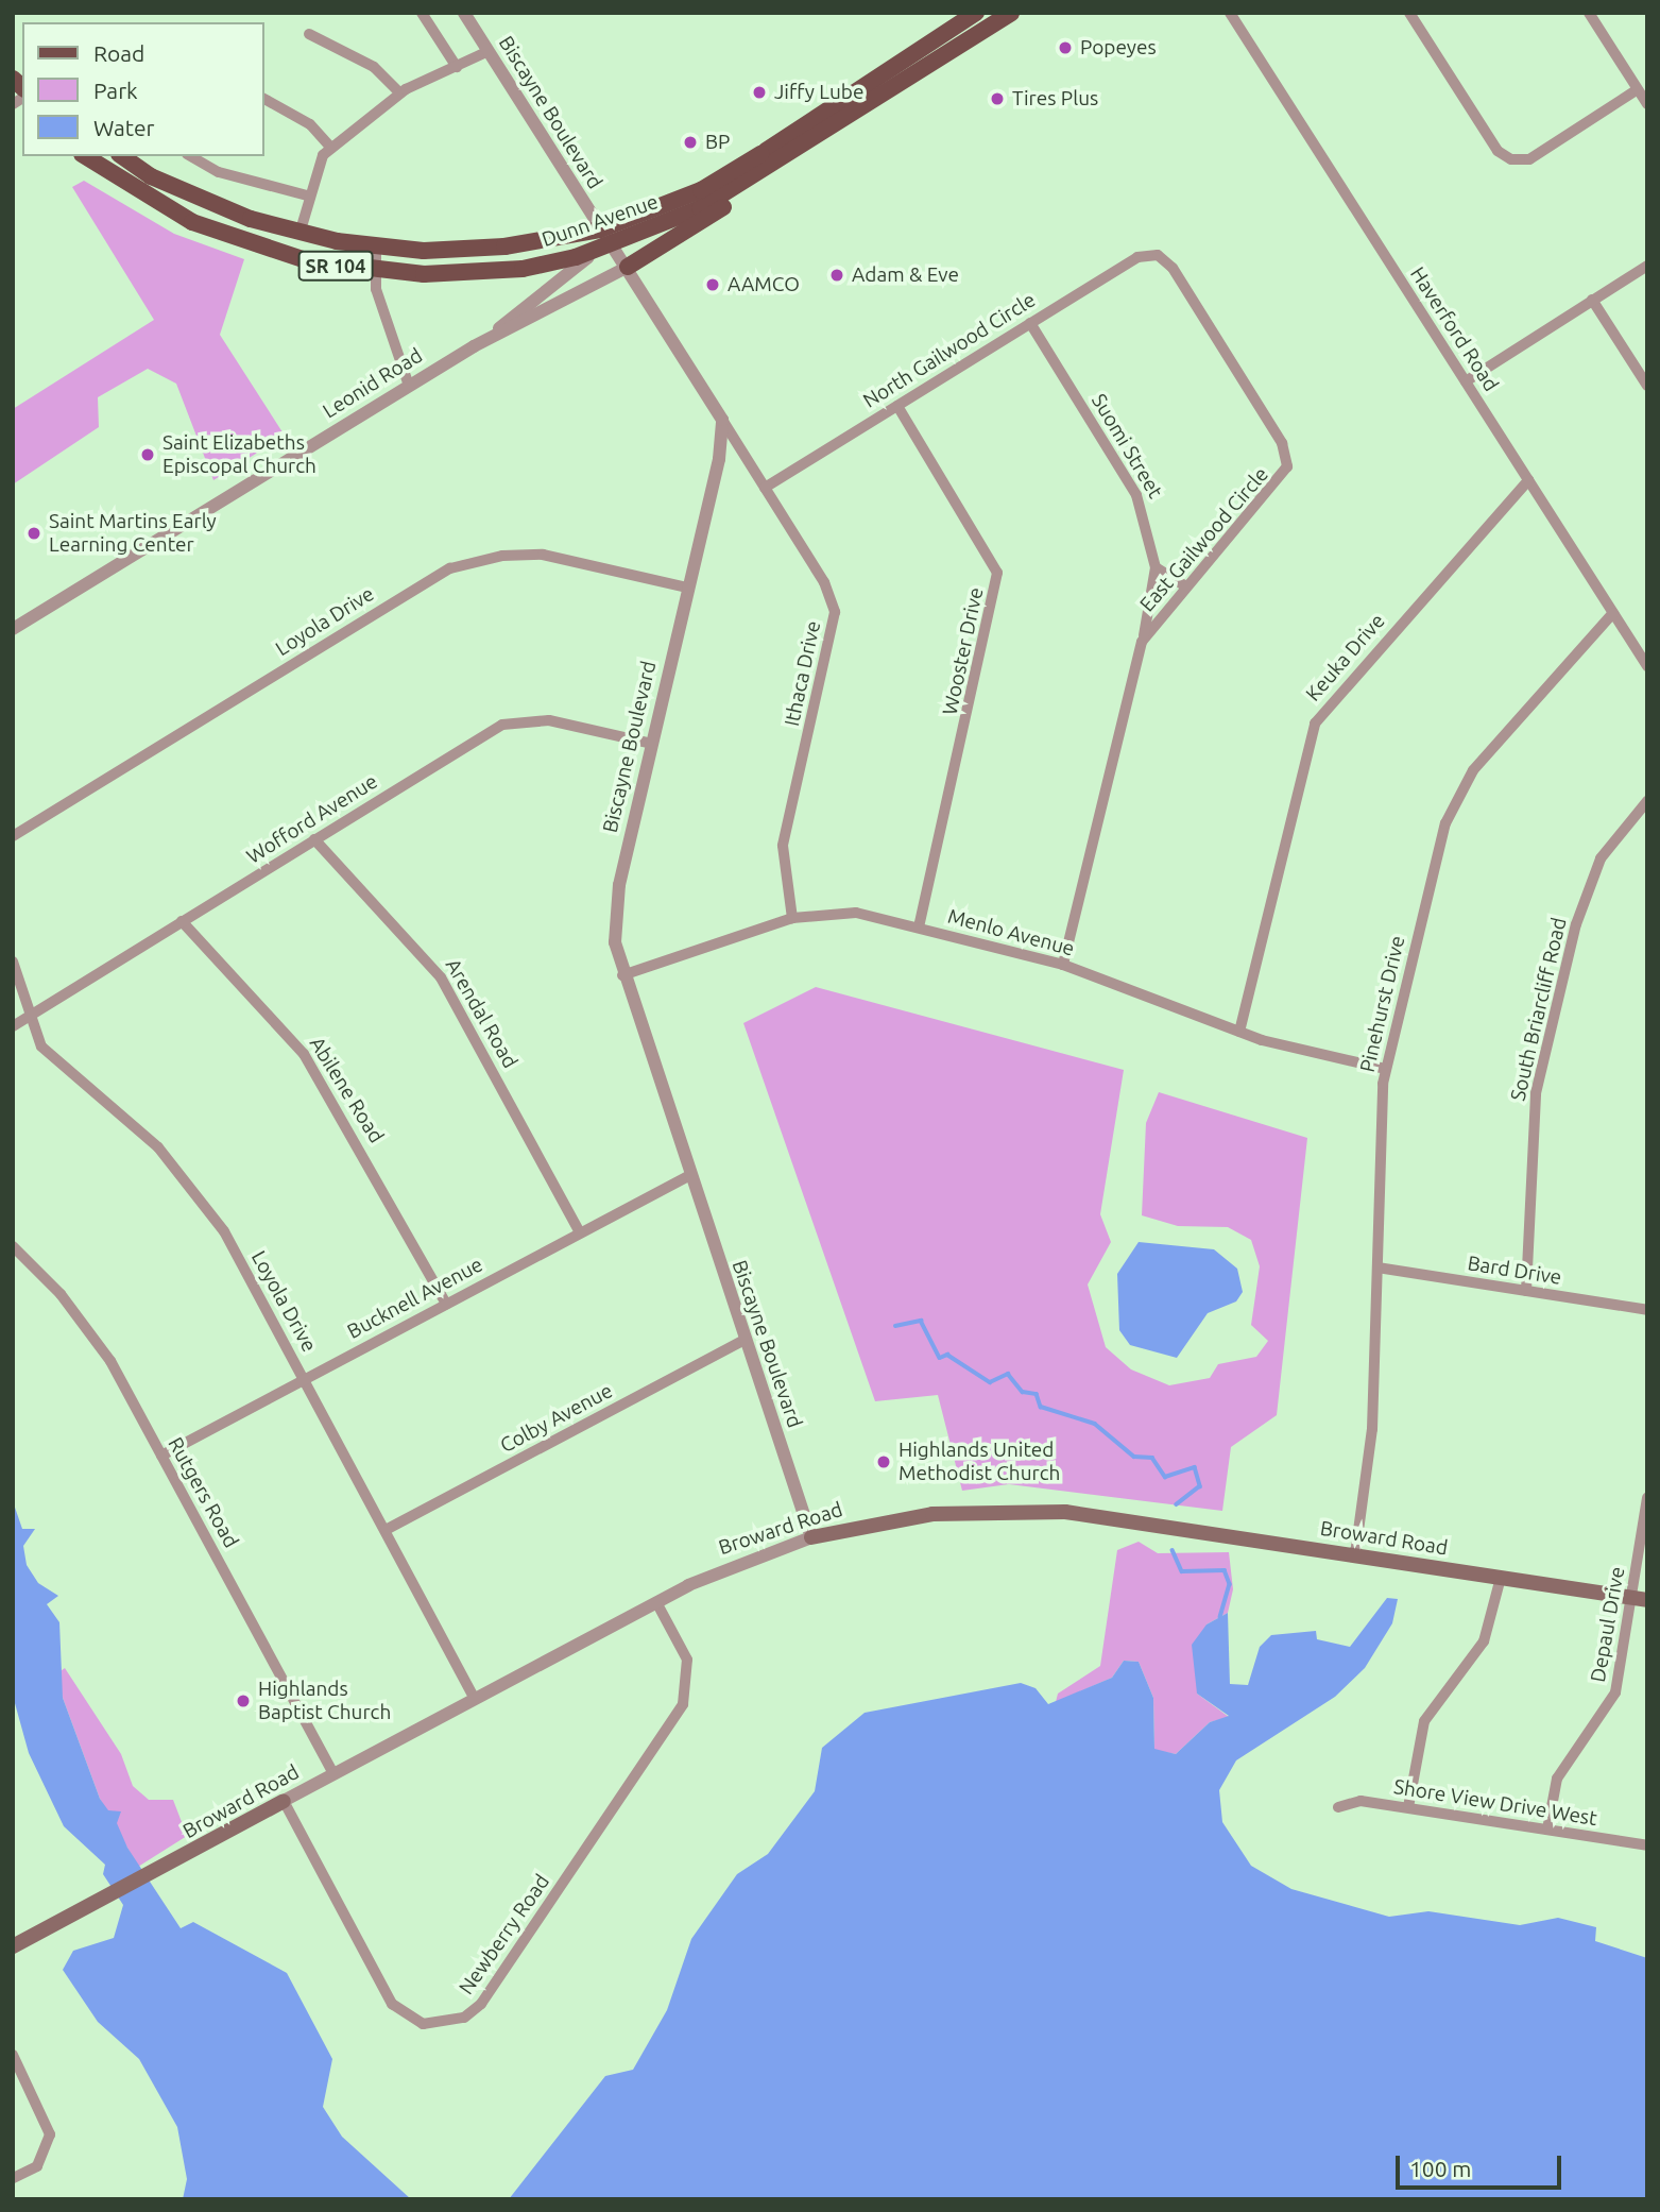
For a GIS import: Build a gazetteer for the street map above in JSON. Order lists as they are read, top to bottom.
{
  "streets": {
    "main road": ["Dunn Avenue", "SR 104", "Broward Road"],
    "street": [
      "Biscayne Boulevard",
      "Haverford Road",
      "North Gailwood Circle",
      "Leonid Road",
      "Suomi Street",
      "East Gailwood Circle",
      "Loyola Drive",
      "Wooster Drive",
      "Keuka Drive",
      "Ithaca Drive",
      "Wofford Avenue",
      "Menlo Avenue",
      "Pinehurst Drive",
      "South Briarcliff Road",
      "Arendal Road",
      "Abilene Road",
      "Bard Drive",
      "Bucknell Avenue",
      "Colby Avenue",
      "Rutgers Road",
      "Depaul Drive",
      "Shore View Drive West",
      "Newberry Road"
    ]
  },
  "crossings": [
    ["Biscayne Boulevard", "Dunn Avenue"],
    ["Biscayne Boulevard", "Leonid Road"],
    ["Biscayne Boulevard", "Loyola Drive"],
    ["Biscayne Boulevard", "Ithaca Drive"],
    ["Biscayne Boulevard", "Wofford Avenue"],
    ["Biscayne Boulevard", "Menlo Avenue"],
    ["Biscayne Boulevard", "Bucknell Avenue"],
    ["Biscayne Boulevard", "Colby Avenue"],
    ["Biscayne Boulevard", "Broward Road"],
    ["Dunn Avenue", "Leonid Road"],
    ["Haverford Road", "Keuka Drive"],
    ["Haverford Road", "Pinehurst Drive"],
    ["North Gailwood Circle", "Suomi Street"],
    ["North Gailwood Circle", "East Gailwood Circle"],
    ["North Gailwood Circle", "Wooster Drive"],
    ["North Gailwood Circle", "Ithaca Drive"],
    ["East Gailwood Circle", "Menlo Avenue"],
    ["Loyola Drive", "Wofford Avenue"],
    ["Loyola Drive", "Bucknell Avenue"],
    ["Loyola Drive", "Colby Avenue"],
    ["Loyola Drive", "Broward Road"],
    ["Wooster Drive", "Menlo Avenue"],
    ["Keuka Drive", "Menlo Avenue"],
    ["Ithaca Drive", "Menlo Avenue"],
    ["Wofford Avenue", "Arendal Road"],
    ["Wofford Avenue", "Abilene Road"],
    ["Menlo Avenue", "Pinehurst Drive"],
    ["Pinehurst Drive", "Bard Drive"],
    ["Pinehurst Drive", "Broward Road"],
    ["South Briarcliff Road", "Bard Drive"],
    ["Arendal Road", "Bucknell Avenue"],
    ["Abilene Road", "Bucknell Avenue"],
    ["Bucknell Avenue", "Rutgers Road"],
    ["Rutgers Road", "Broward Road"],
    ["Broward Road", "Depaul Drive"],
    ["Broward Road", "Newberry Road"],
    ["Depaul Drive", "Shore View Drive West"]
  ],
  "places": [
    "Popeyes",
    "Jiffy Lube",
    "Tires Plus",
    "BP",
    "Adam & Eve",
    "AAMCO",
    "Saint Elizabeths Episcopal Church",
    "Saint Martins Early Learning Center",
    "Highlands United Methodist Church",
    "Highlands Baptist Church"
  ],
  "legend": ["Road", "Park", "Water"],
  "scale_bar": "100 m"
}
